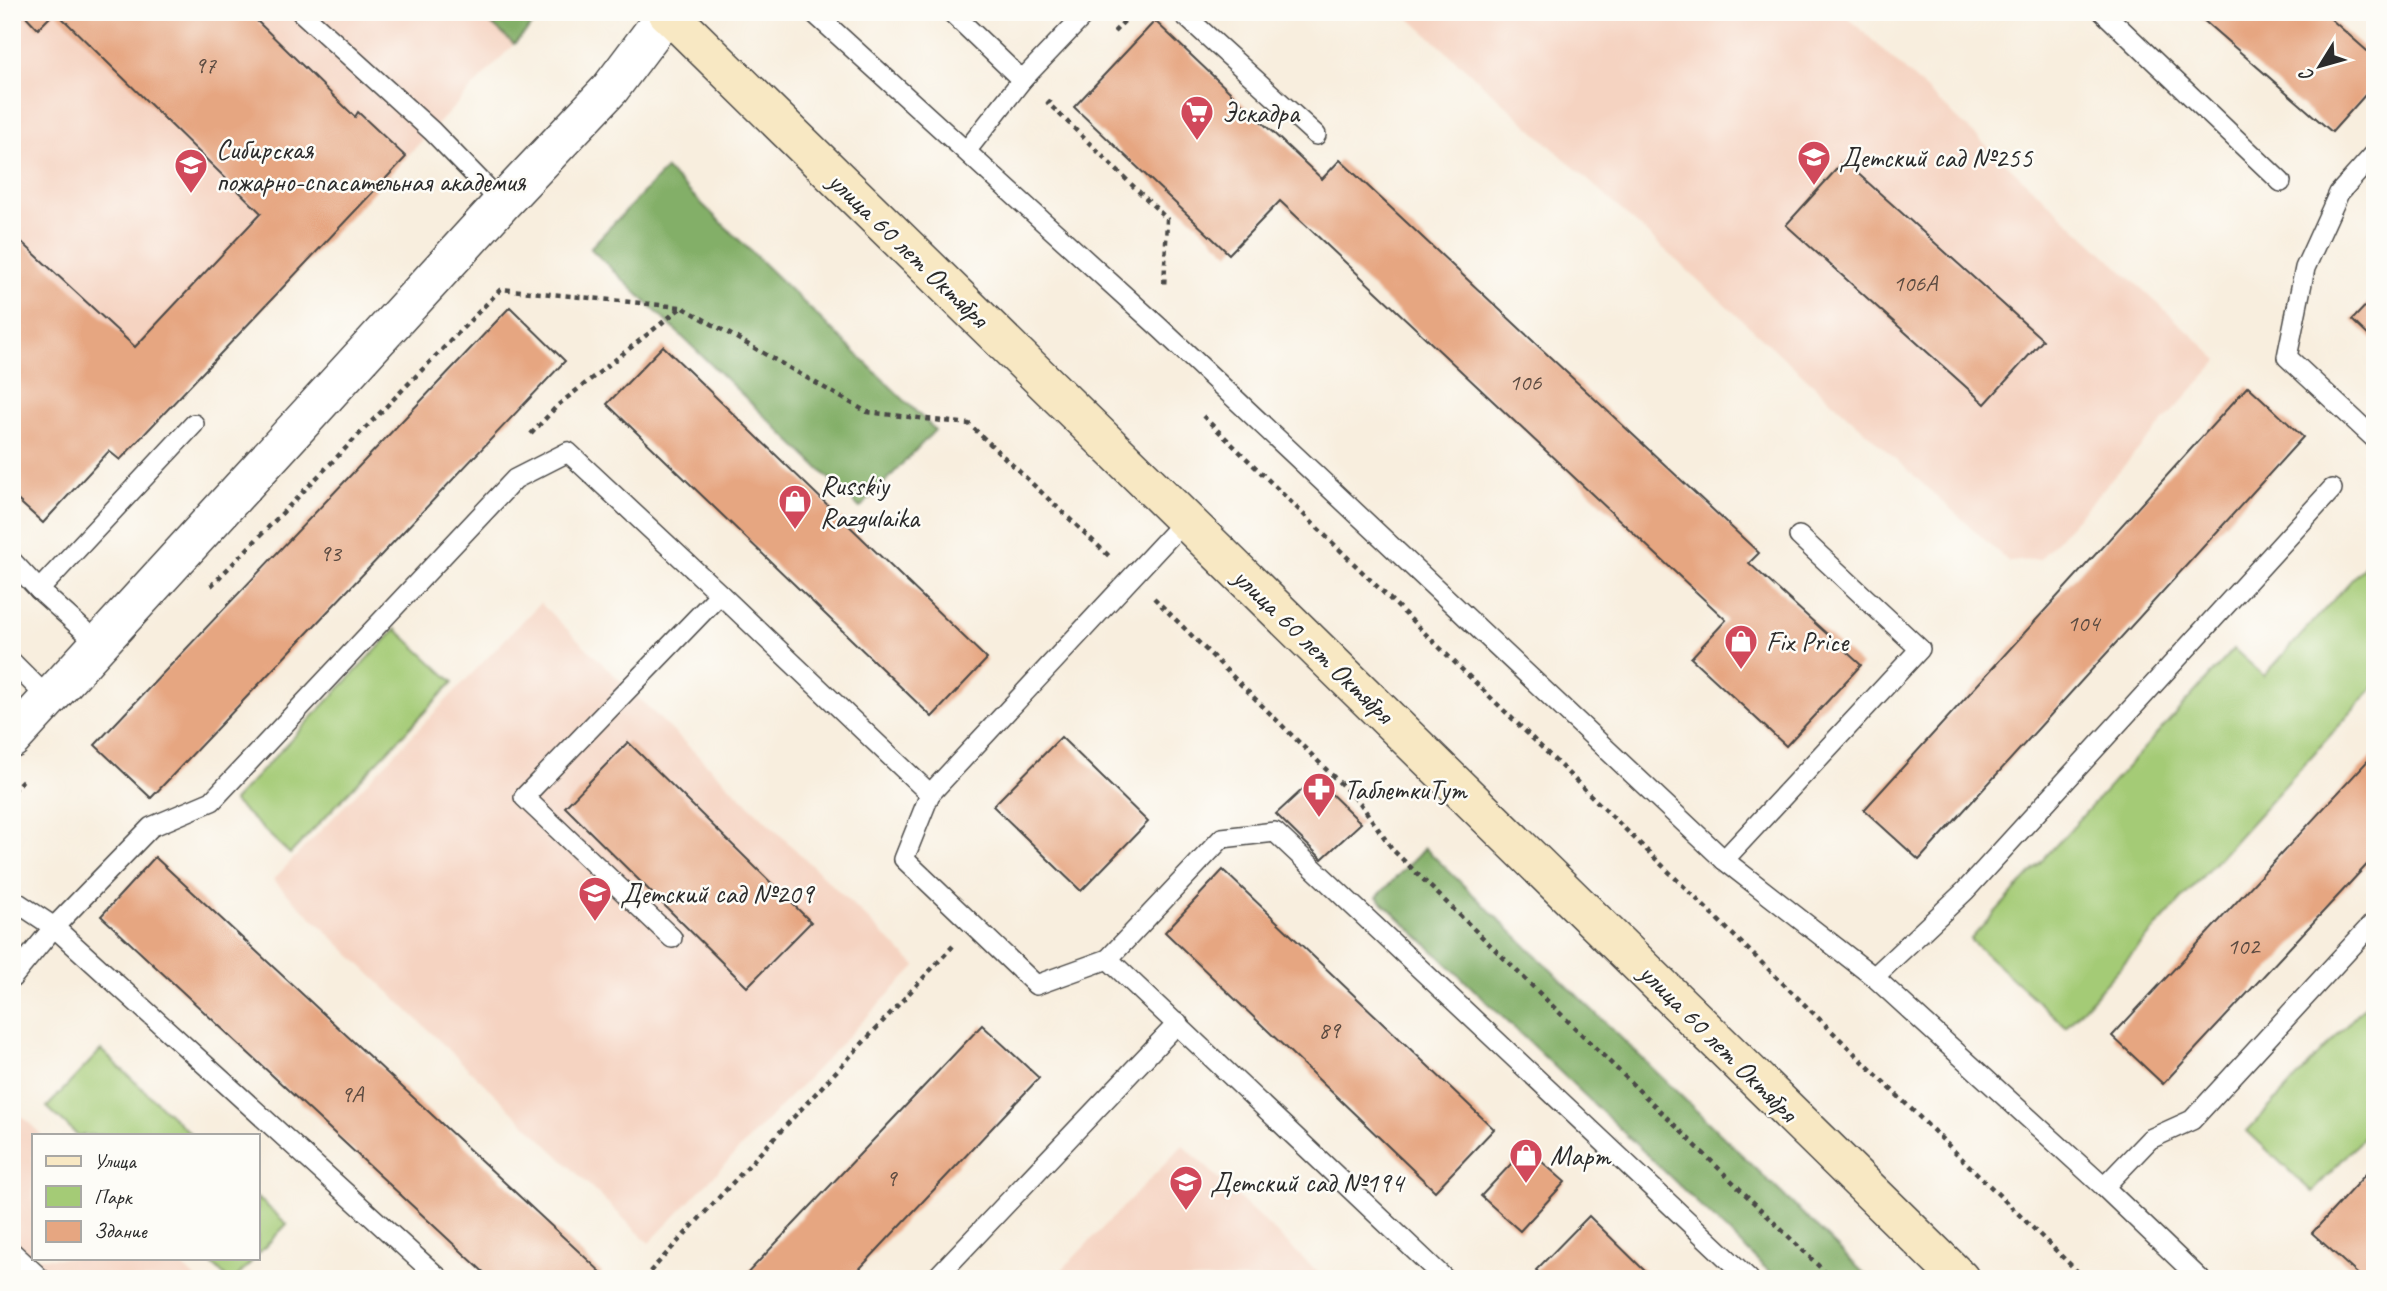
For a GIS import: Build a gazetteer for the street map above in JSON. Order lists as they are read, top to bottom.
{
  "streets": {
    "main road": ["улица 60 лет Октября"]
  },
  "places": {
    "supermarket": ["Эскадра"],
    "school or university": [
      "Детский сад №255",
      "Сибирская пожарно-спасательная академия",
      "Детский сад №209",
      "Детский сад №194"
    ],
    "shop": ["Russkiy Razgulaika", "Fix Price", "Март"],
    "pharmacy": ["ТаблеткиТут"]
  },
  "house_numbers": [
    "97",
    "106А",
    "106",
    "93",
    "104",
    "102",
    "89",
    "9А",
    "9"
  ],
  "legend": ["Улица", "Парк", "Здание"],
  "north": "bottom left"
}
